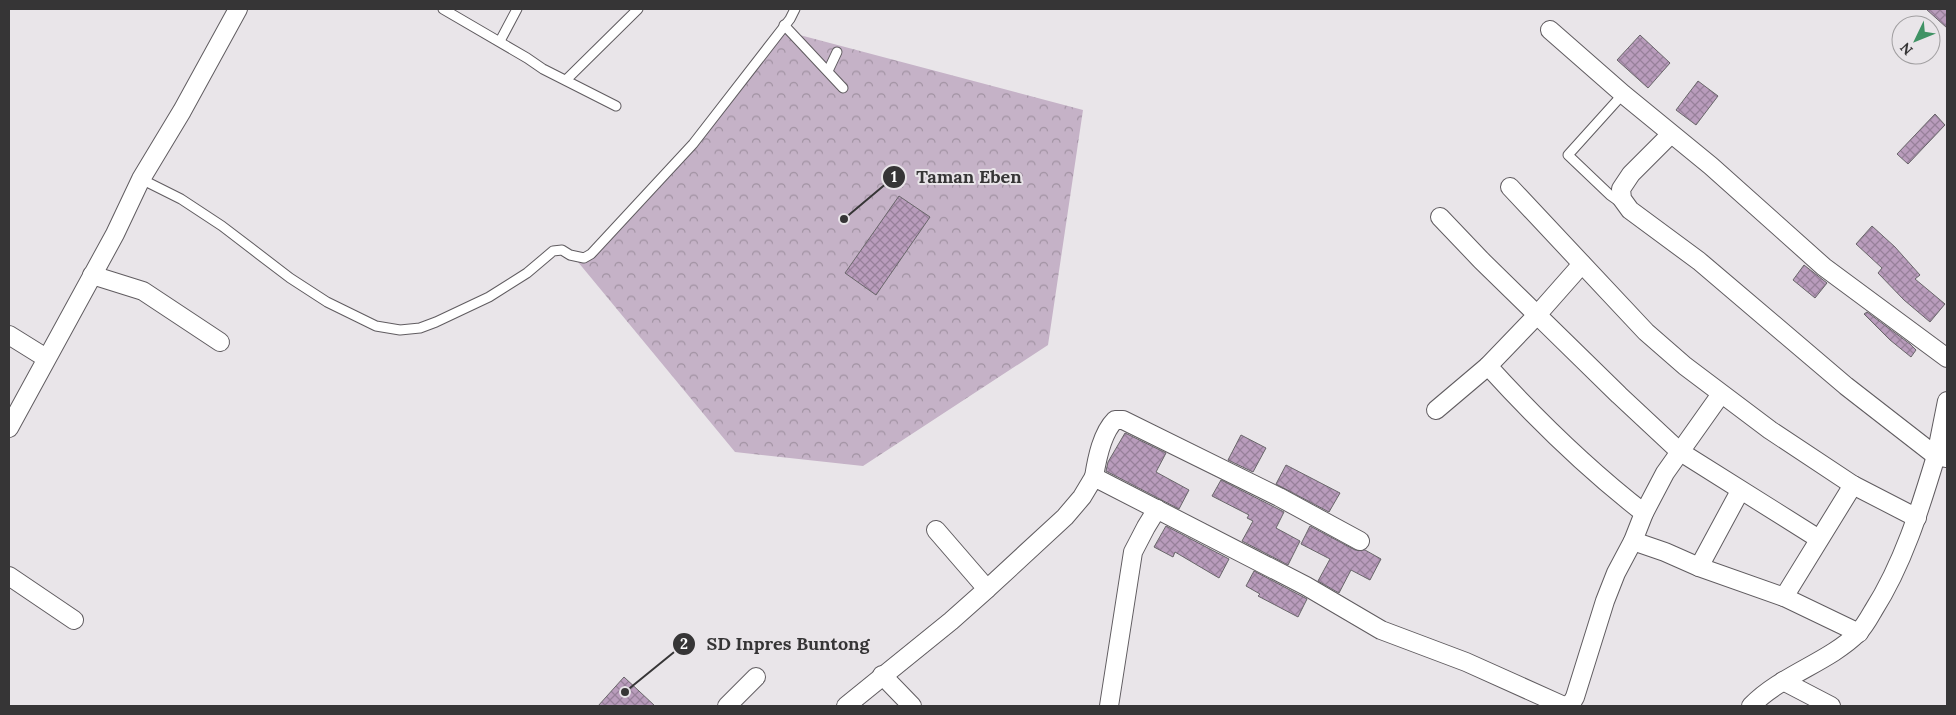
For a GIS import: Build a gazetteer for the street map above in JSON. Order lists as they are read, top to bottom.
{
  "places": ["Taman Eben", "SD Inpres Buntong"],
  "north": "bottom left"
}
